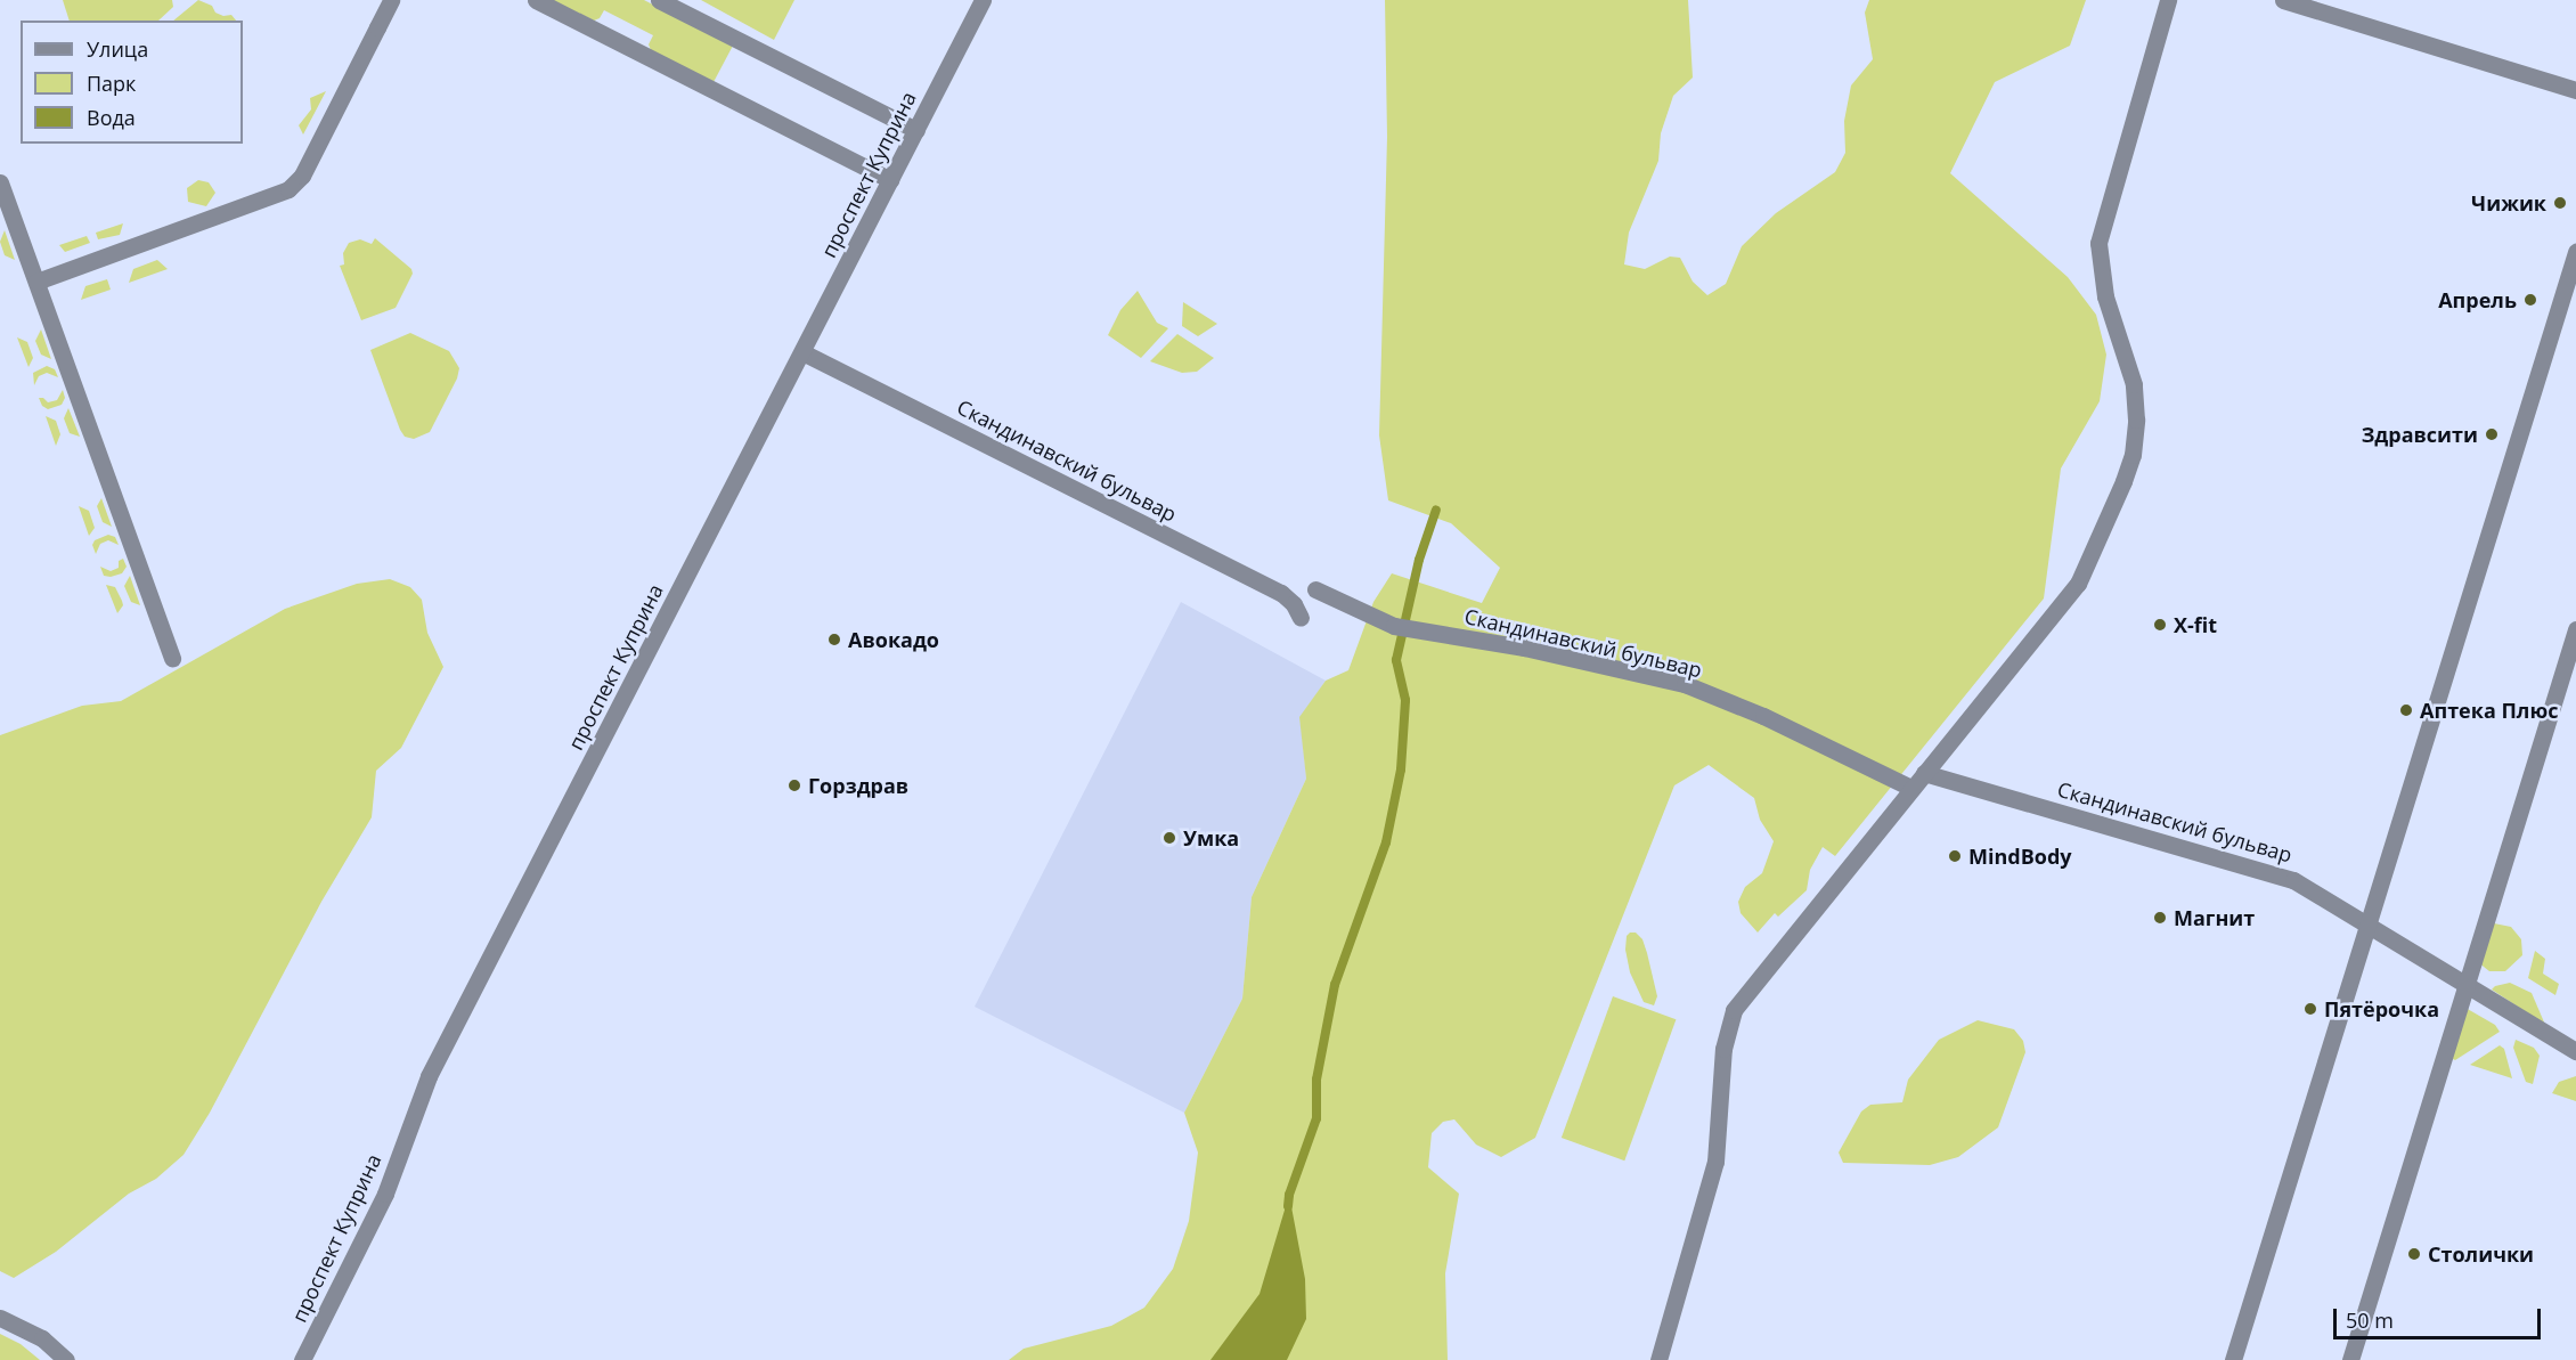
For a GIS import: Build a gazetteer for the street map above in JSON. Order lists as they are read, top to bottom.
{
  "streets": {
    "street": ["проспект Куприна", "Скандинавский бульвар"]
  },
  "crossings": [
    ["проспект Куприна", "Скандинавский бульвар"]
  ],
  "places": [
    "Чижик",
    "Апрель",
    "Здравсити",
    "X-fit",
    "Авокадо",
    "Аптека Плюс",
    "Горздрав",
    "Умка",
    "MindBody",
    "Магнит",
    "Пятёрочка",
    "Столички"
  ],
  "legend": ["Улица", "Парк", "Вода"],
  "scale_bar": "50 m"
}
